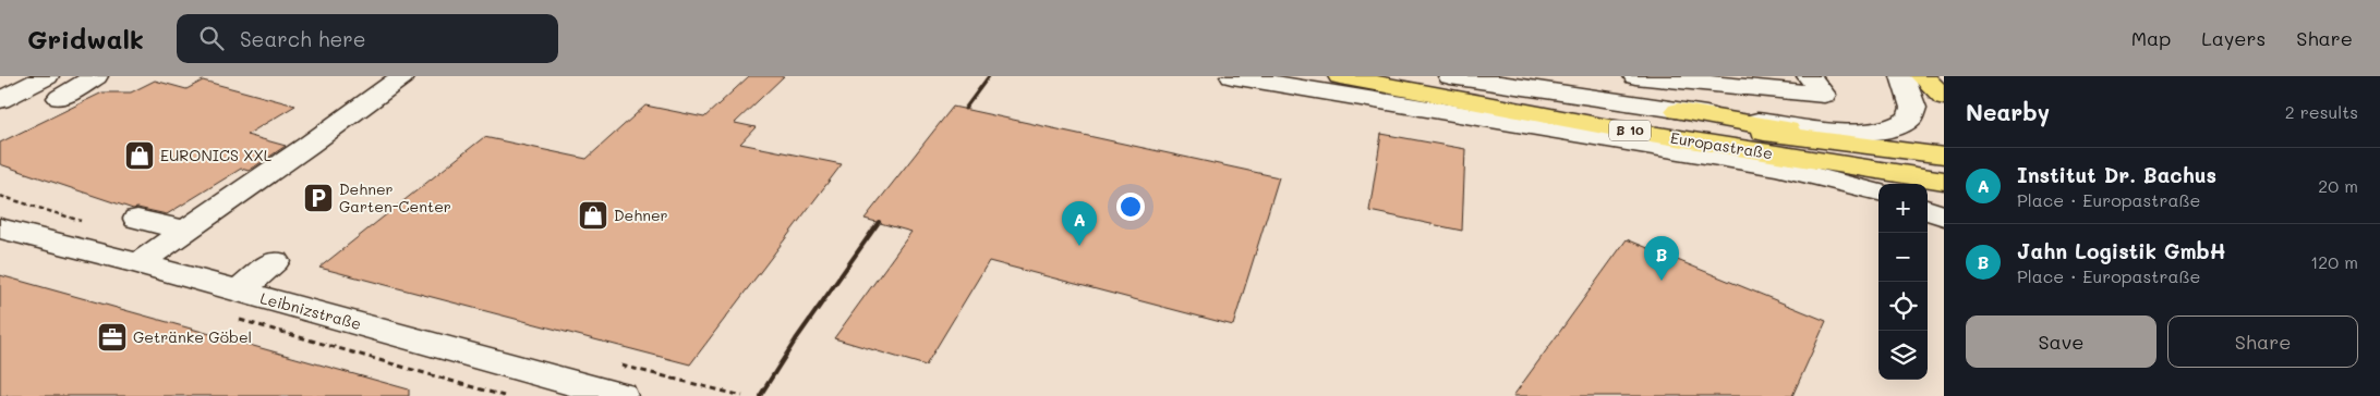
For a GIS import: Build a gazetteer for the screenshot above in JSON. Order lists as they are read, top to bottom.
{
  "streets": {
    "highway": ["B 10", "Europastraße"],
    "street": ["Leibnizstraße"]
  },
  "crossings": [
    ["B 10", "Europastraße"]
  ],
  "places": {
    "shop": ["EURONICS XXL", "Dehner"],
    "parking": ["Dehner Garten-Center"],
    "office": ["Getränke Göbel"]
  },
  "page": {
    "header": "Gridwalk",
    "search": "Search here",
    "nav": ["Map", "Layers", "Share"],
    "heading": ["Nearby", "2 results"],
    "list": [
      {
        "mark": "A",
        "name": "Institut Dr. Bachus",
        "note": "Place · Europastraße",
        "value": "20 m"
      },
      {
        "mark": "B",
        "name": "Jahn Logistik GmbH",
        "note": "Place · Europastraße",
        "value": "120 m"
      }
    ],
    "map_buttons": ["+", "−"],
    "pins": ["A", "B"],
    "buttons": ["Save", "Share"]
  }
}
